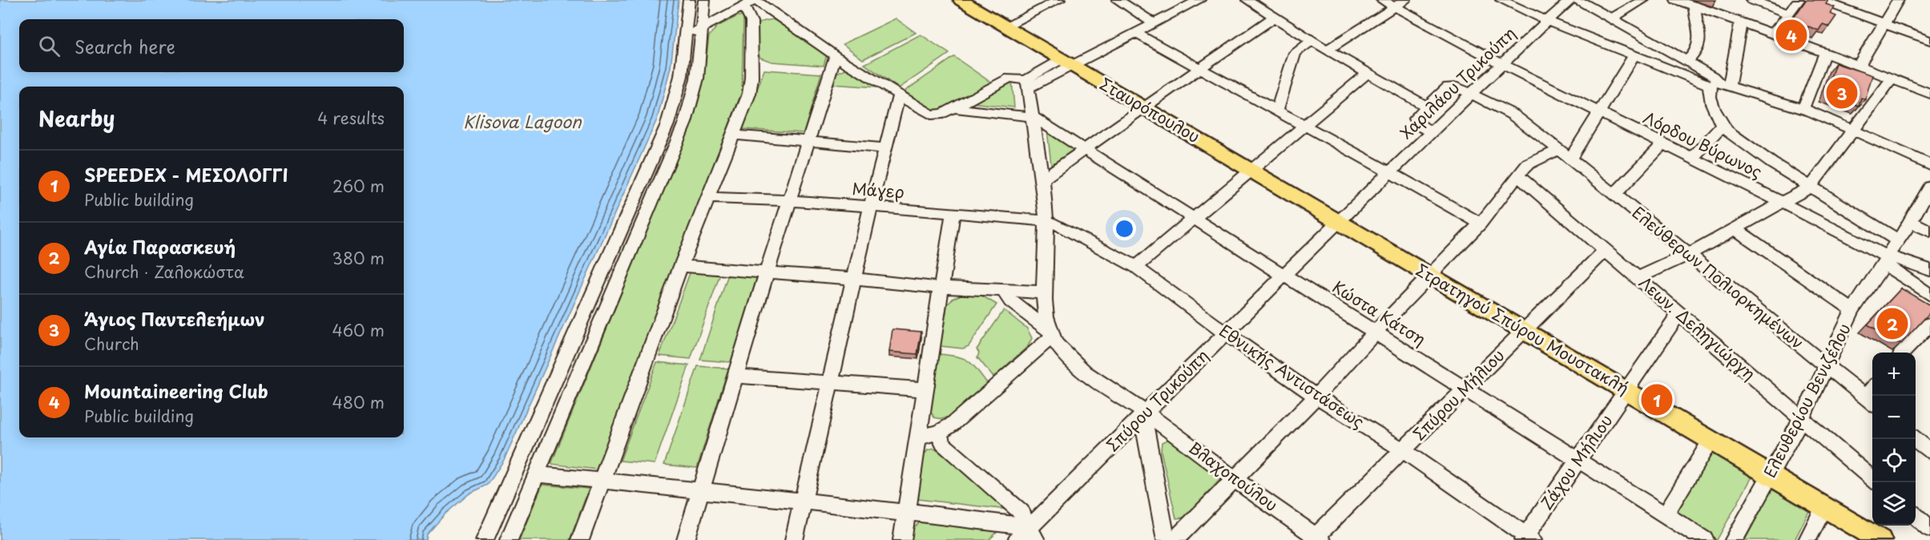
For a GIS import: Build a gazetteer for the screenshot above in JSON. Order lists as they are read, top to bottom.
{
  "streets": {
    "main road": ["Σταυρόπουλου", "Στρατηγού Σπύρου Μουστακλή"],
    "street": [
      "Χαριλάου Τρικούπη",
      "Λόρδου Βύρωνος",
      "Μάγερ",
      "Ελεύθερων Πολιορκημένων",
      "Κώστα Κάτση",
      "Λεων. Δεληγιώργη",
      "Εθνικής Αντιστάσεως",
      "Σπύρου Μήλιου",
      "Σπύρου Τρικούπη",
      "Ελευθερίου Βενιζέλου",
      "Ζάχου Μήλιου",
      "Βλαχοπούλου"
    ]
  },
  "crossings": [
    ["Χαριλάου Τρικούπη", "Σταυρόπουλου"],
    ["Χαριλάου Τρικούπη", "Λόρδου Βύρωνος"],
    ["Χαριλάου Τρικούπη", "Ελεύθερων Πολιορκημένων"],
    ["Χαριλάου Τρικούπη", "Στρατηγού Σπύρου Μουστακλή"],
    ["Χαριλάου Τρικούπη", "Σπύρου Τρικούπη"],
    ["Σταυρόπουλου", "Στρατηγού Σπύρου Μουστακλή"],
    ["Σταυρόπουλου", "Σπύρου Τρικούπη"],
    ["Λόρδου Βύρωνος", "Ελευθερίου Βενιζέλου"],
    ["Μάγερ", "Εθνικής Αντιστάσεως"],
    ["Ελεύθερων Πολιορκημένων", "Ελευθερίου Βενιζέλου"],
    ["Κώστα Κάτση", "Σπύρου Μήλιου"],
    ["Κώστα Κάτση", "Σπύρου Τρικούπη"],
    ["Κώστα Κάτση", "Ζάχου Μήλιου"],
    ["Λεων. Δεληγιώργη", "Σπύρου Μήλιου"],
    ["Λεων. Δεληγιώργη", "Ελευθερίου Βενιζέλου"],
    ["Λεων. Δεληγιώργη", "Ζάχου Μήλιου"],
    ["Στρατηγού Σπύρου Μουστακλή", "Σπύρου Μήλιου"],
    ["Στρατηγού Σπύρου Μουστακλή", "Σπύρου Τρικούπη"],
    ["Στρατηγού Σπύρου Μουστακλή", "Ελευθερίου Βενιζέλου"],
    ["Στρατηγού Σπύρου Μουστακλή", "Ζάχου Μήλιου"],
    ["Εθνικής Αντιστάσεως", "Σπύρου Μήλιου"],
    ["Εθνικής Αντιστάσεως", "Σπύρου Τρικούπη"],
    ["Εθνικής Αντιστάσεως", "Ζάχου Μήλιου"],
    ["Σπύρου Μήλιου", "Βλαχοπούλου"],
    ["Σπύρου Τρικούπη", "Βλαχοπούλου"]
  ],
  "water": ["Klisova Lagoon"],
  "page": {
    "pins": [
      "4",
      "3",
      "2",
      "1"
    ],
    "search": "Search here",
    "heading": ["Nearby", "4 results"],
    "list": [
      {
        "mark": "1",
        "name": "SPEEDEX - ΜΕΣΟΛΟΓΓΙ",
        "note": "Public building",
        "value": "260 m"
      },
      {
        "mark": "2",
        "name": "Αγία Παρασκευή",
        "note": "Church · Ζαλοκώστα",
        "value": "380 m"
      },
      {
        "mark": "3",
        "name": "Άγιος Παντελεήμων",
        "note": "Church",
        "value": "460 m"
      },
      {
        "mark": "4",
        "name": "Mountaineering Club",
        "note": "Public building",
        "value": "480 m"
      }
    ],
    "map_buttons": ["+", "−"]
  }
}
